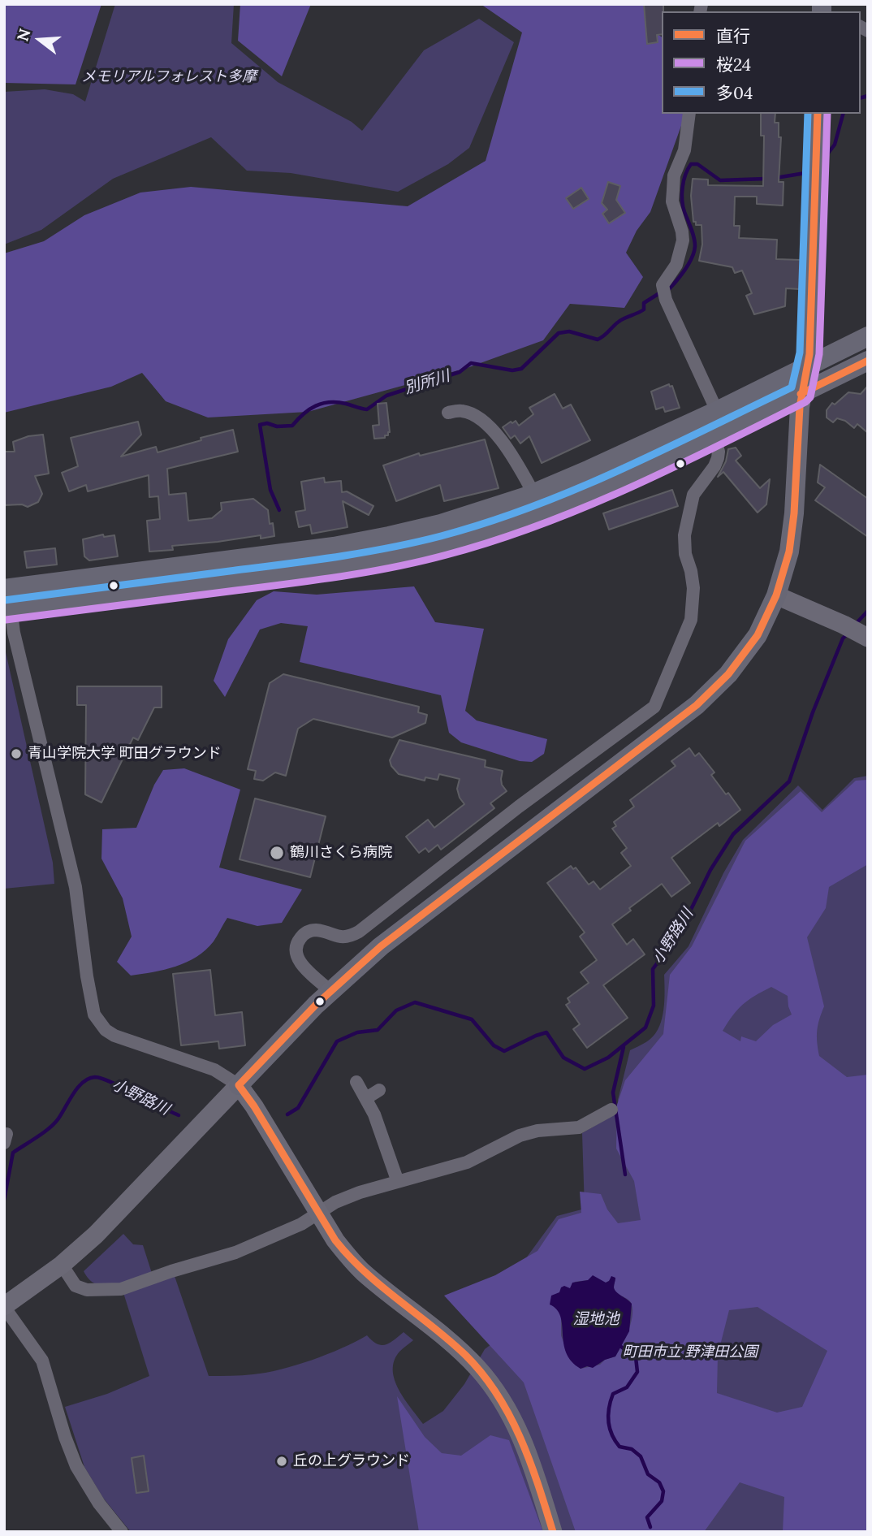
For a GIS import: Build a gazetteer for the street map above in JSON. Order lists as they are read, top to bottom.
{
  "water": ["別所川", "小野路川", "湿地池"],
  "parks": ["メモリアルフォレスト多摩", "町田市立 野津田公園"],
  "places": ["青山学院大学 町田グラウンド", "鶴川さくら病院", "丘の上グラウンド"],
  "lines": ["transit line 直行", "transit line 桜24", "transit line 多04"],
  "legend": ["直行", "桜24", "多04"],
  "north": "left"
}
